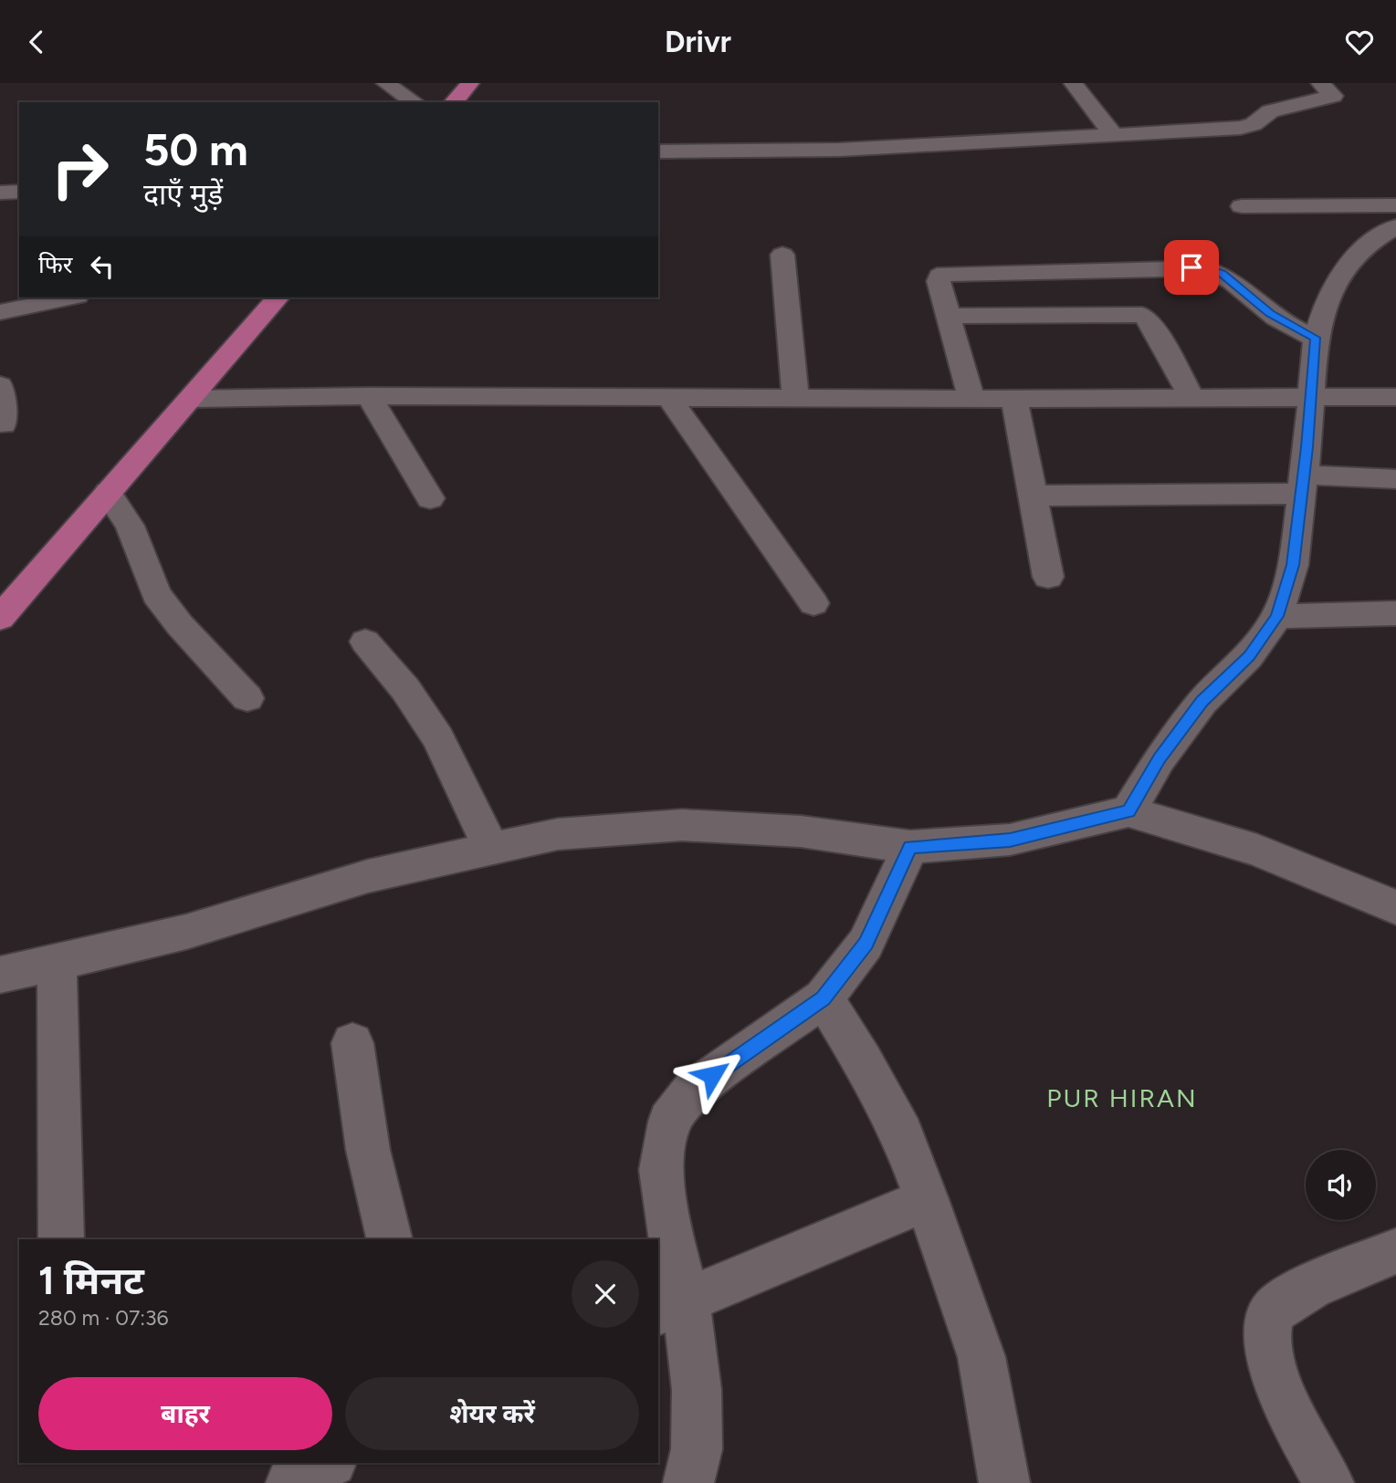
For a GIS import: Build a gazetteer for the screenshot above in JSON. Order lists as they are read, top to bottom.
{
  "districts": ["PUR HIRAN"],
  "page": {
    "header": "Drivr",
    "turn": ["50 m", "दाएँ मुड़ें"],
    "then": "फिर",
    "heading": ["1 मिनट", "280 m · 07:36"],
    "buttons": ["बाहर", "शेयर करें"]
  }
}
